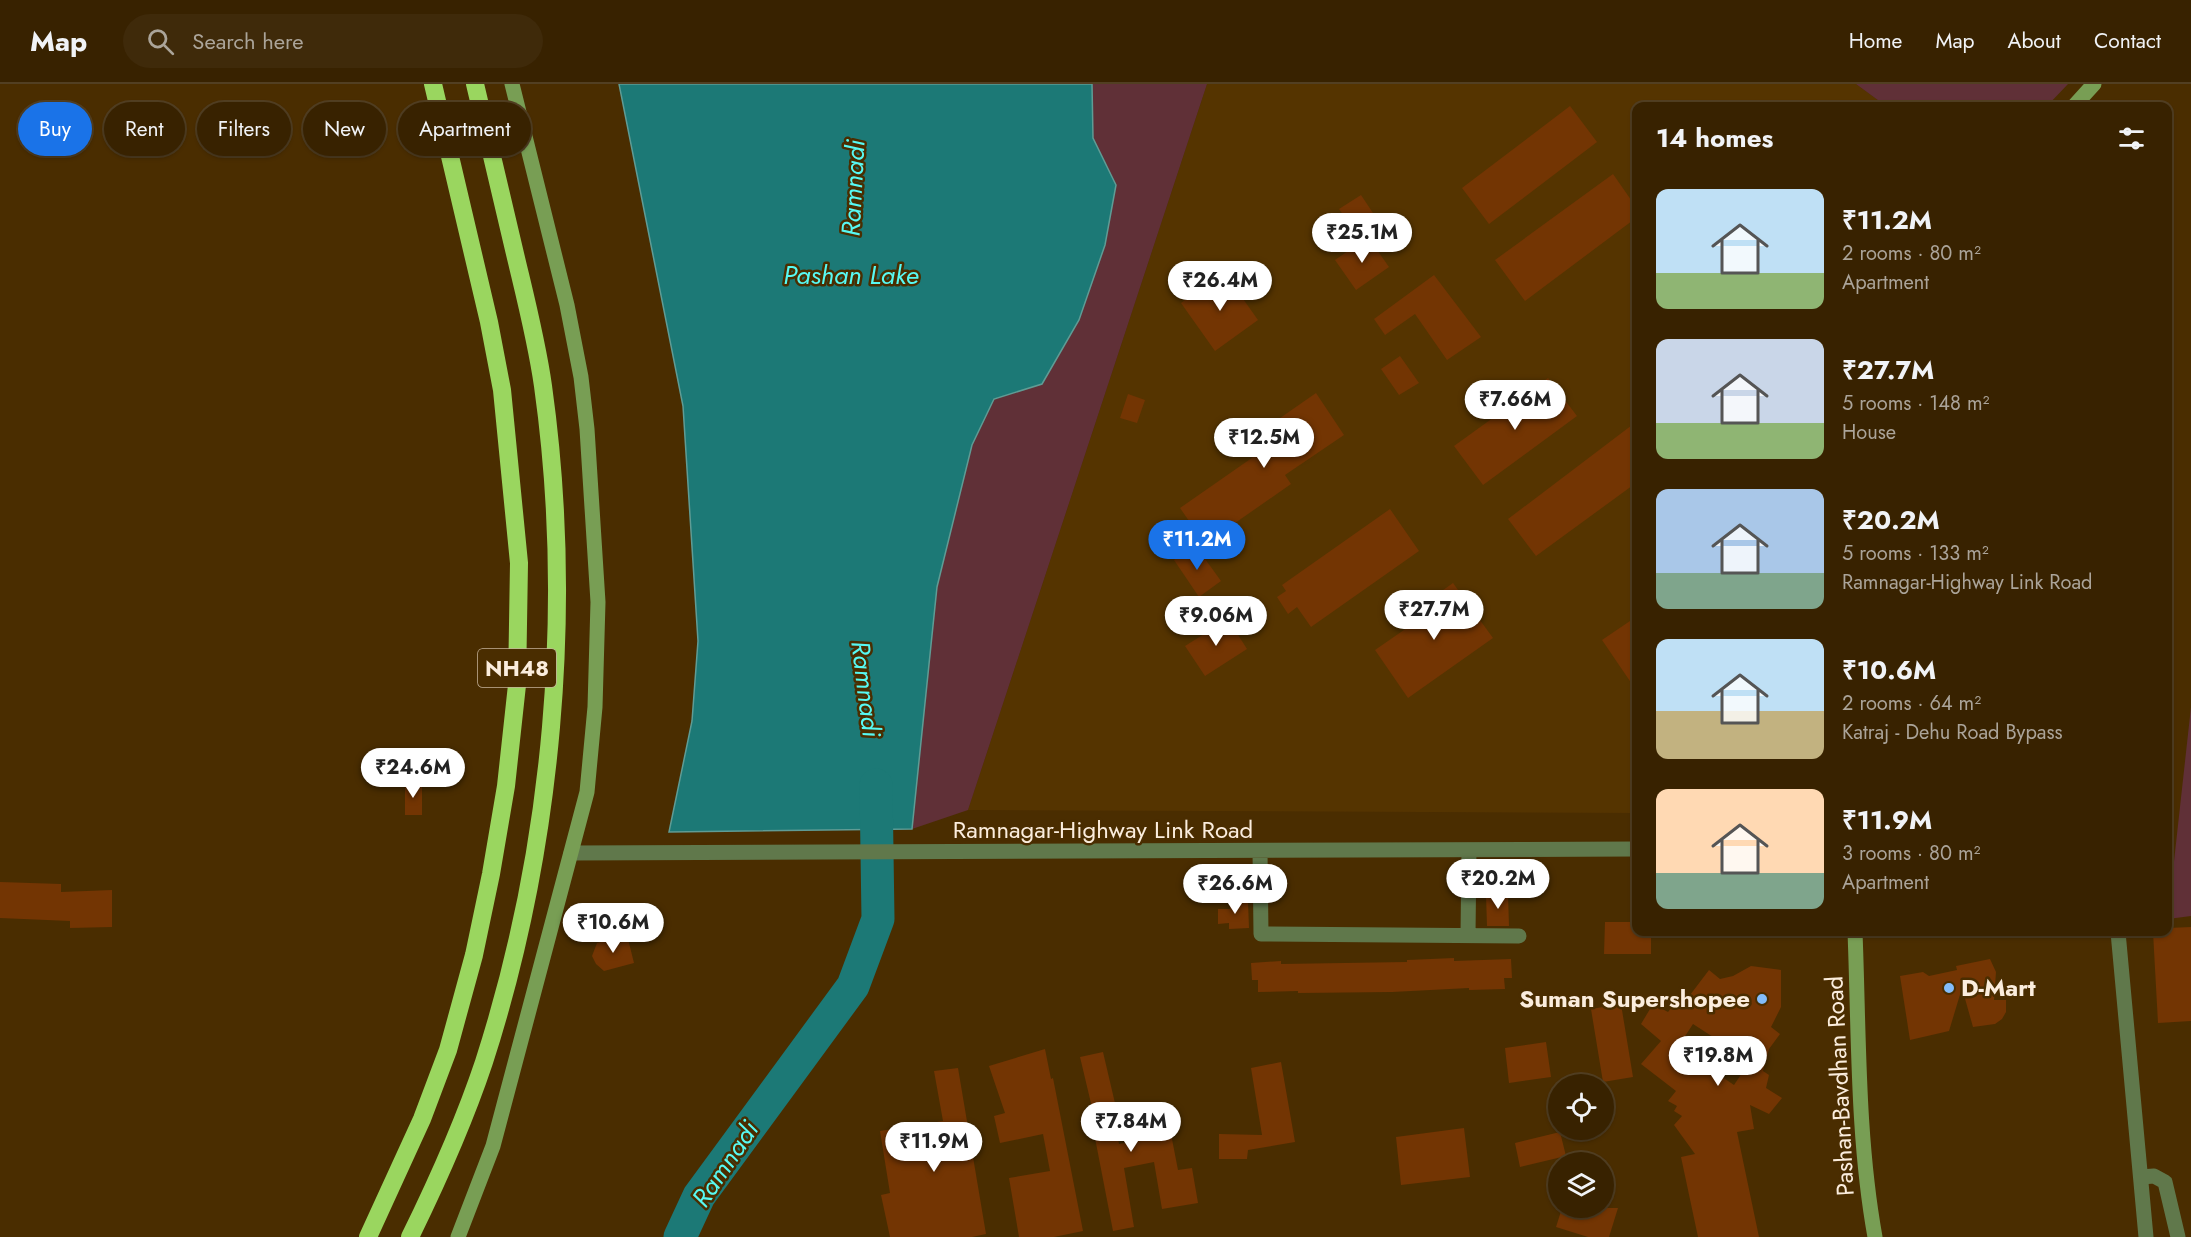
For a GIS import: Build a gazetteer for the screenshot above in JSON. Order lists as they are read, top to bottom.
{
  "streets": {
    "highway": ["NH48"],
    "street": ["Ramnagar-Highway Link Road", "Pashan-Bavdhan Road"]
  },
  "water": ["Ramnadi", "Pashan Lake"],
  "places": ["D-Mart", "Suman Supershopee"],
  "page": {
    "header": "Map",
    "search": "Search here",
    "nav": [
      "Home",
      "Map",
      "About",
      "Contact"
    ],
    "chip": [
      "Buy",
      "Rent",
      "Filters",
      "New",
      "Apartment"
    ],
    "heading": "14 homes",
    "list": [
      {
        "name": "₹11.2M",
        "note": "2 rooms · 80 m² · Apartment"
      },
      {
        "name": "₹27.7M",
        "note": "5 rooms · 148 m² · House"
      },
      {
        "name": "₹20.2M",
        "note": "5 rooms · 133 m² · Ramnagar-Highway Link Road"
      },
      {
        "name": "₹10.6M",
        "note": "2 rooms · 64 m² · Katraj - Dehu Road Bypass"
      },
      {
        "name": "₹11.9M",
        "note": "3 rooms · 80 m² · Apartment"
      }
    ],
    "price": [
      "₹25.1M",
      "₹26.4M",
      "₹7.66M",
      "₹12.5M",
      "₹11.2M",
      "₹27.7M",
      "₹9.06M",
      "₹24.6M",
      "₹20.2M",
      "₹26.6M",
      "₹10.6M",
      "₹19.8M",
      "₹7.84M",
      "₹11.9M"
    ]
  }
}
